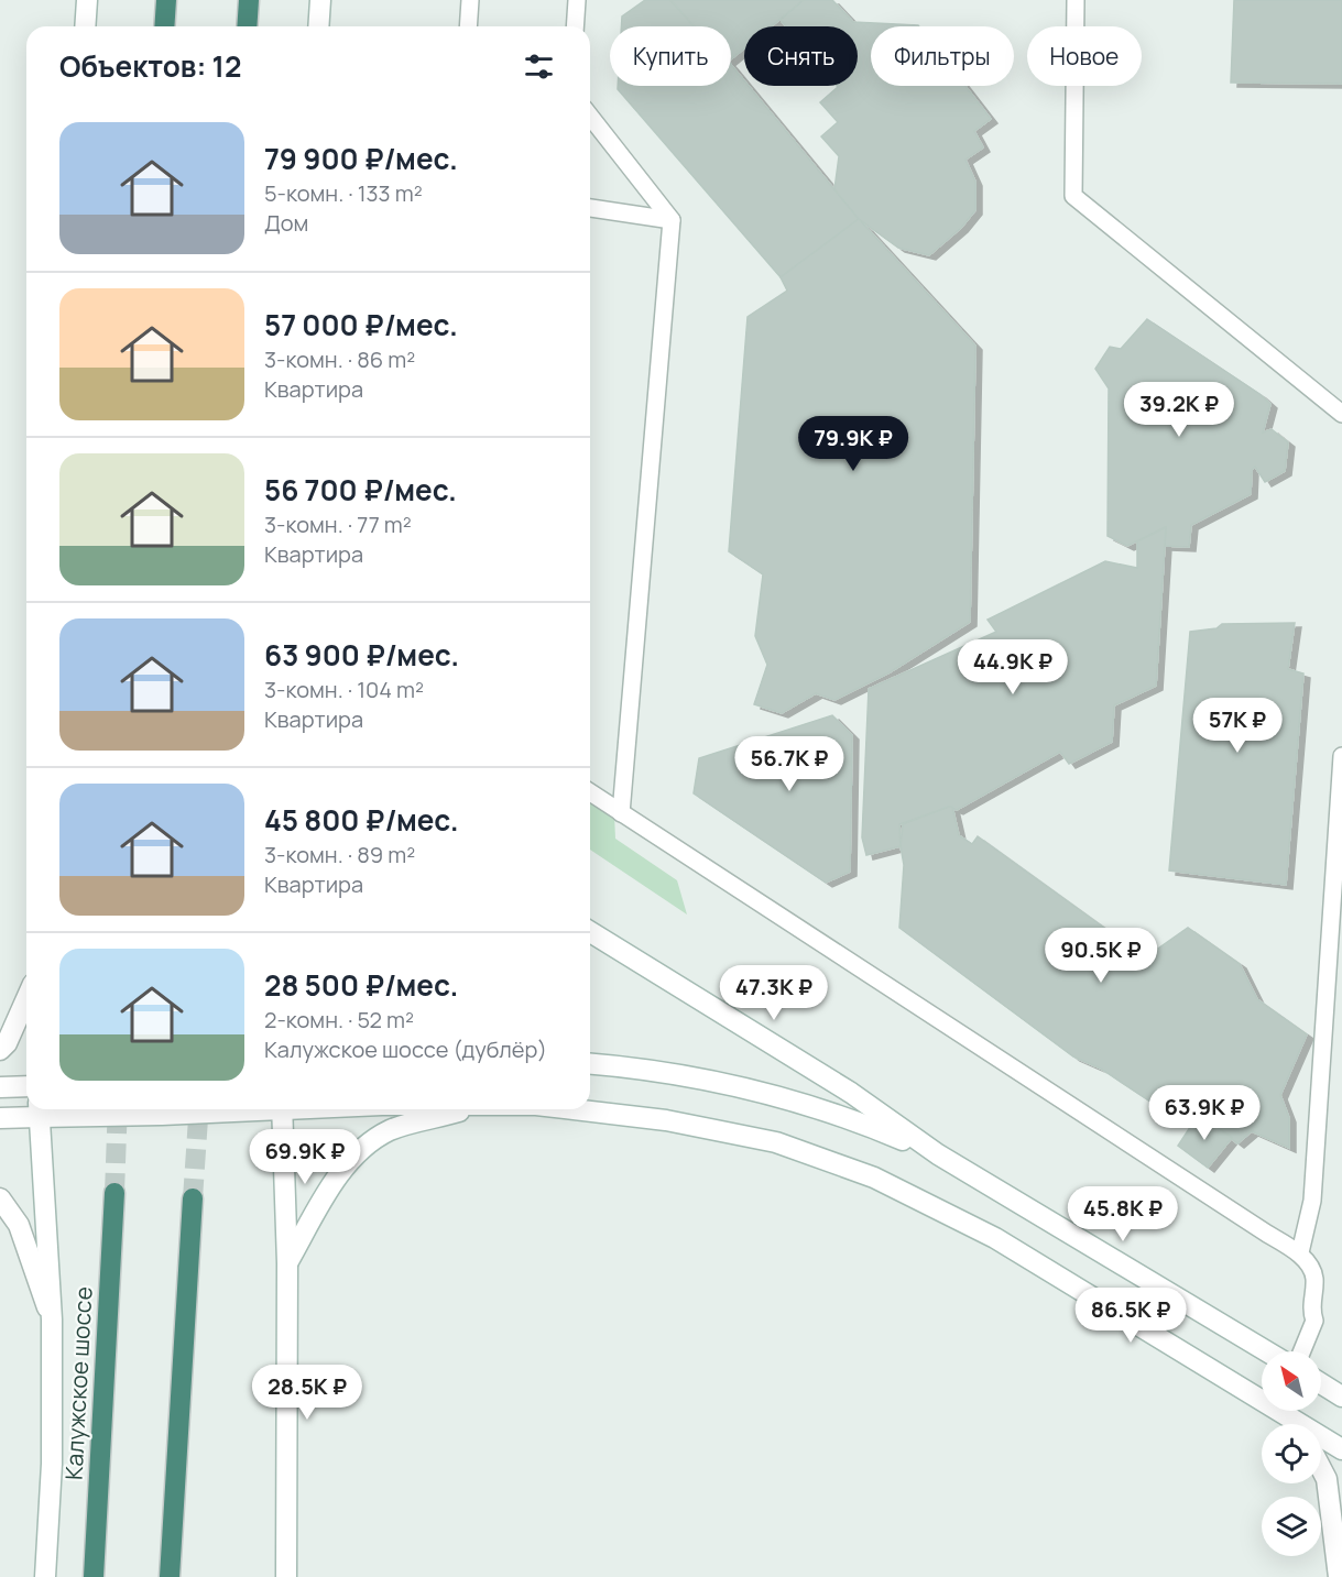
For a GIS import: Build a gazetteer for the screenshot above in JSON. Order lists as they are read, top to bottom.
{
  "streets": {
    "highway": ["Калужское шоссе"]
  },
  "north": "top left",
  "page": {
    "chip": [
      "Купить",
      "Снять",
      "Фильтры",
      "Новое"
    ],
    "heading": "Объектов: 12",
    "list": [
      {
        "name": "79 900 ₽/мес.",
        "note": "5-комн. · 133 m² · Дом"
      },
      {
        "name": "57 000 ₽/мес.",
        "note": "3-комн. · 86 m² · Квартира"
      },
      {
        "name": "56 700 ₽/мес.",
        "note": "3-комн. · 77 m² · Квартира"
      },
      {
        "name": "63 900 ₽/мес.",
        "note": "3-комн. · 104 m² · Квартира"
      },
      {
        "name": "45 800 ₽/мес.",
        "note": "3-комн. · 89 m² · Квартира"
      },
      {
        "name": "28 500 ₽/мес.",
        "note": "2-комн. · 52 m² · Калужское шоссе (дублёр)"
      }
    ],
    "price": [
      "39.2K ₽",
      "79.9K ₽",
      "44.9K ₽",
      "57K ₽",
      "56.7K ₽",
      "90.5K ₽",
      "47.3K ₽",
      "63.9K ₽",
      "69.9K ₽",
      "45.8K ₽",
      "86.5K ₽",
      "28.5K ₽"
    ]
  }
}
